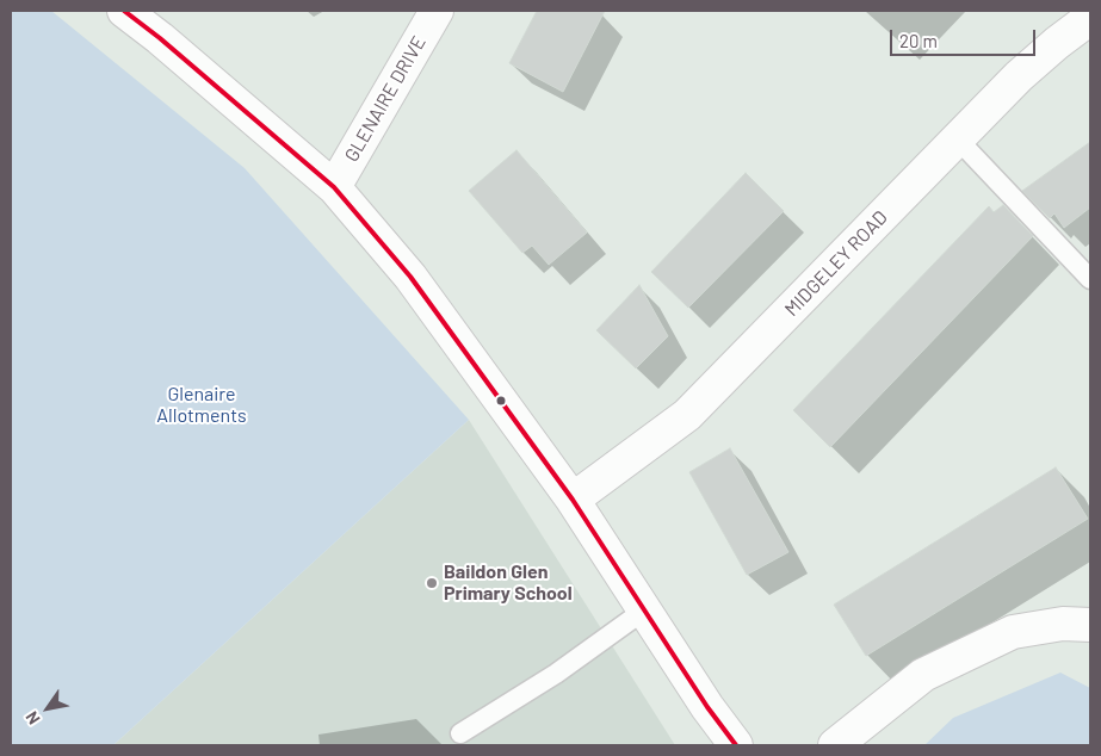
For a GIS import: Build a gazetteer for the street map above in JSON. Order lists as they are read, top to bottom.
{
  "streets": {
    "street": ["GLENAIRE DRIVE", "MIDGELEY ROAD"]
  },
  "parks": ["Glenaire Allotments"],
  "places": ["Baildon Glen Primary School"],
  "scale_bar": "20 m",
  "north": "bottom left"
}
